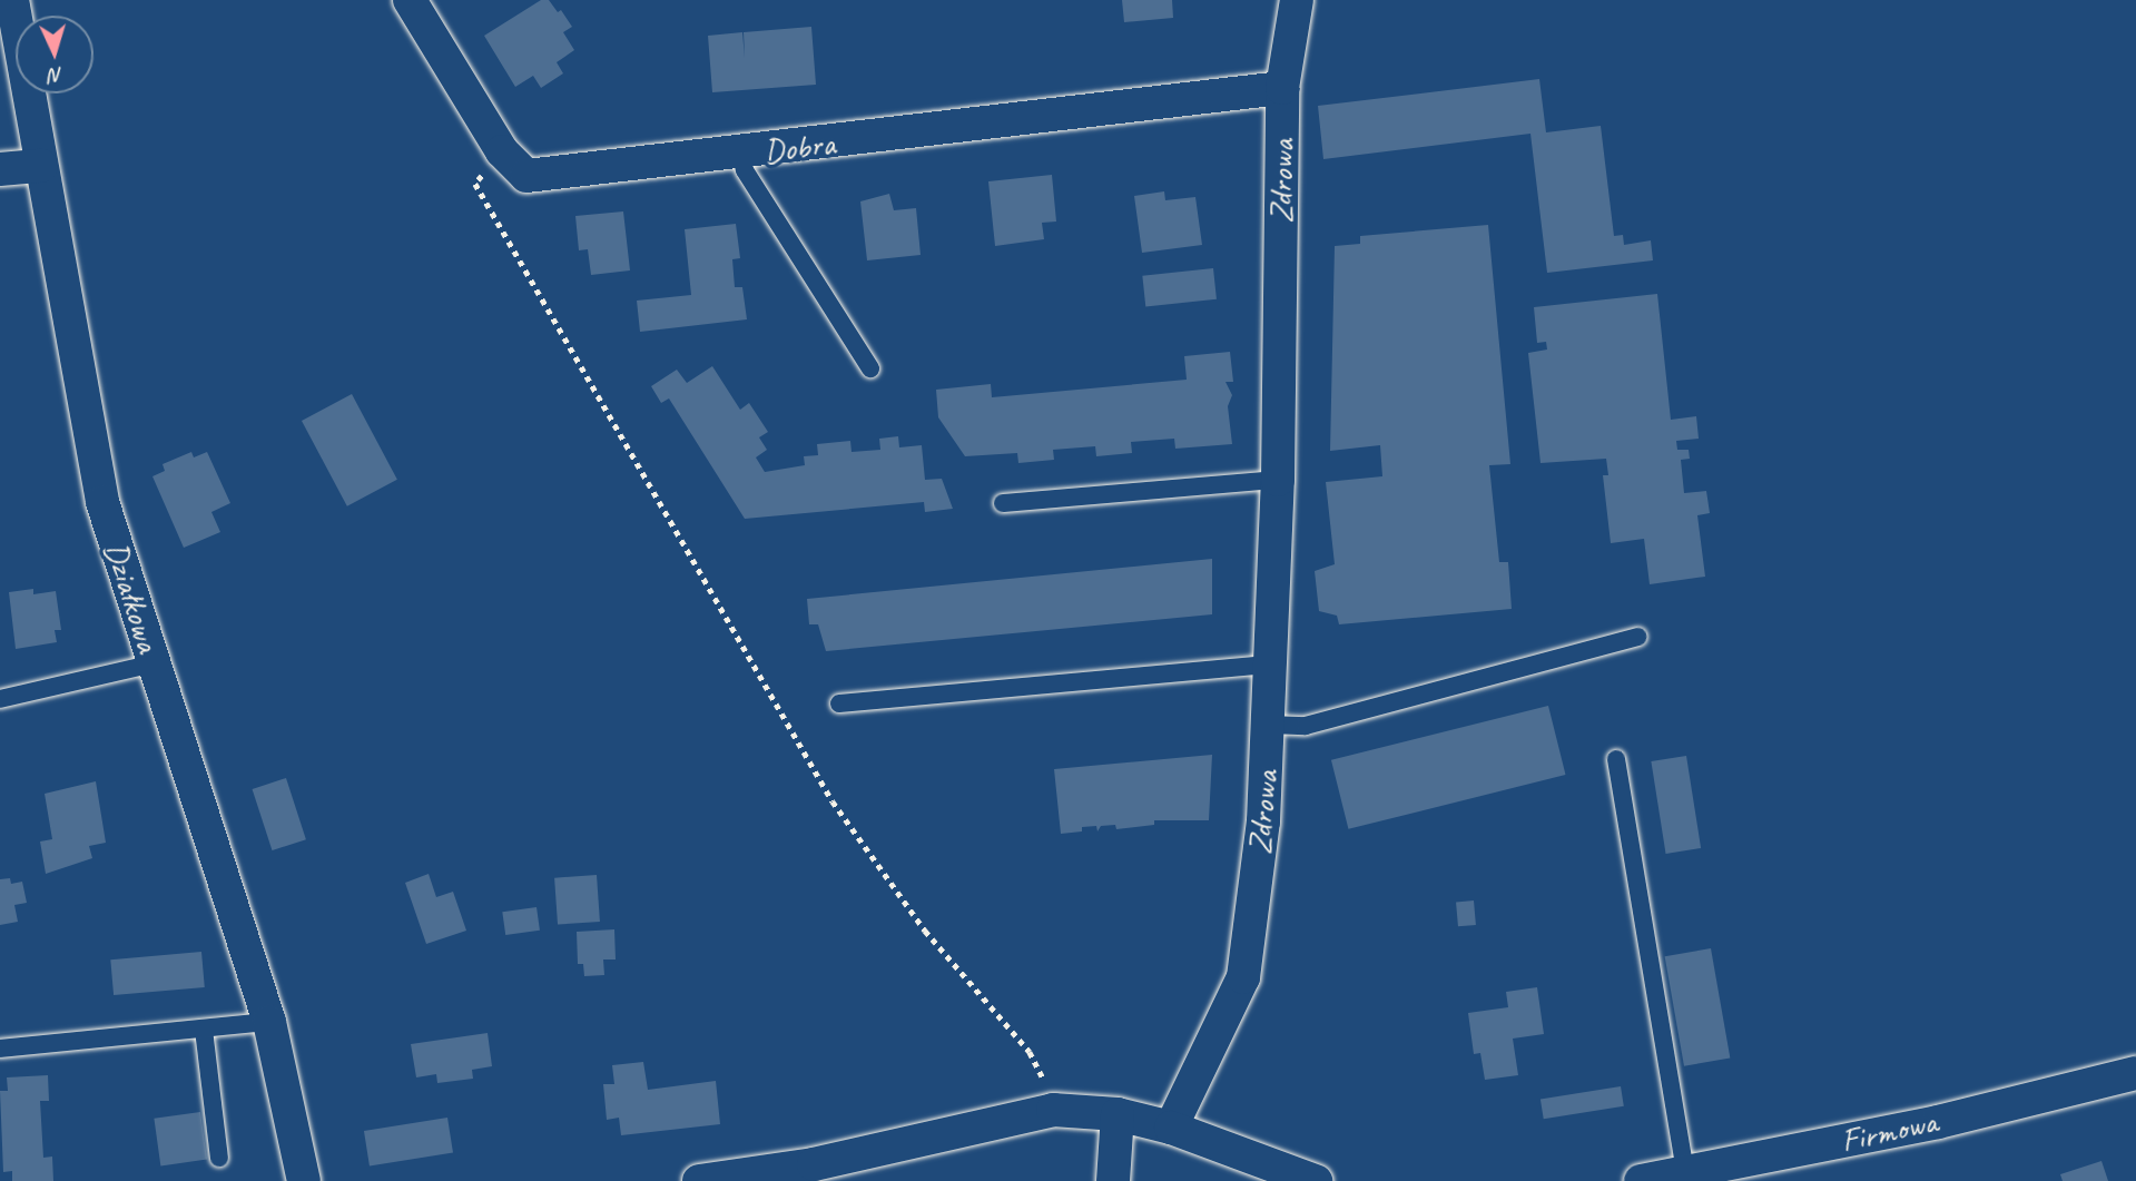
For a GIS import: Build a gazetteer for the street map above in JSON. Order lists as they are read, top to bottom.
{
  "streets": {
    "street": [
      "Dobra",
      "Zdrowa",
      "Działkowa",
      "Firmowa"
    ]
  },
  "crossings": [
    ["Dobra", "Zdrowa"]
  ],
  "north": "bottom"
}
